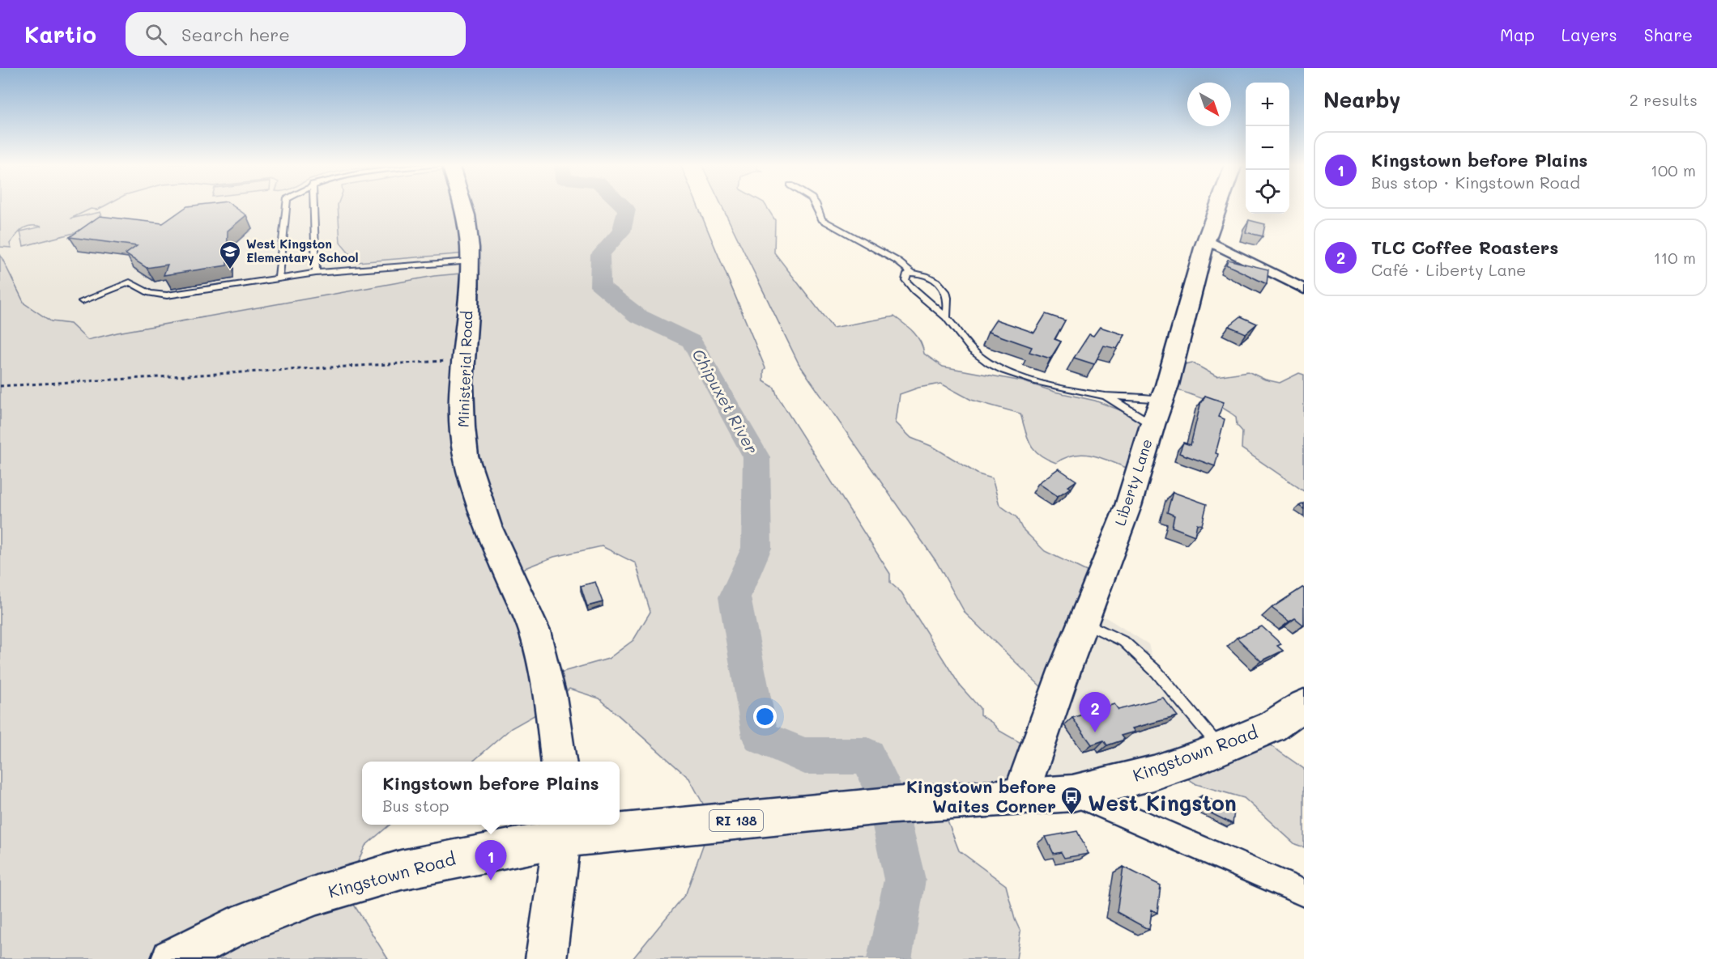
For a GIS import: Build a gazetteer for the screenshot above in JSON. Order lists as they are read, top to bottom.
{
  "streets": {
    "main road": [
      "Ministerial Road",
      "Liberty Lane",
      "Kingstown Road",
      "RI 138"
    ]
  },
  "crossings": [
    ["Liberty Lane", "Kingstown Road"]
  ],
  "districts": ["West Kingston"],
  "water": ["Chipuxet River"],
  "places": {
    "school or university": ["West Kingston Elementary School"],
    "bus stop": ["Kingstown before Waites Corner"]
  },
  "north": "bottom right",
  "page": {
    "header": "Kartio",
    "search": "Search here",
    "nav": ["Map", "Layers", "Share"],
    "heading": ["Nearby", "2 results"],
    "map_buttons": ["+", "−"],
    "list": [
      {
        "mark": "1",
        "name": "Kingstown before Plains",
        "note": "Bus stop · Kingstown Road",
        "value": "100 m"
      },
      {
        "mark": "2",
        "name": "TLC Coffee Roasters",
        "note": "Café · Liberty Lane",
        "value": "110 m"
      }
    ],
    "pins": ["2", "1"],
    "popup": ["Kingstown before Plains", "Bus stop"]
  }
}
